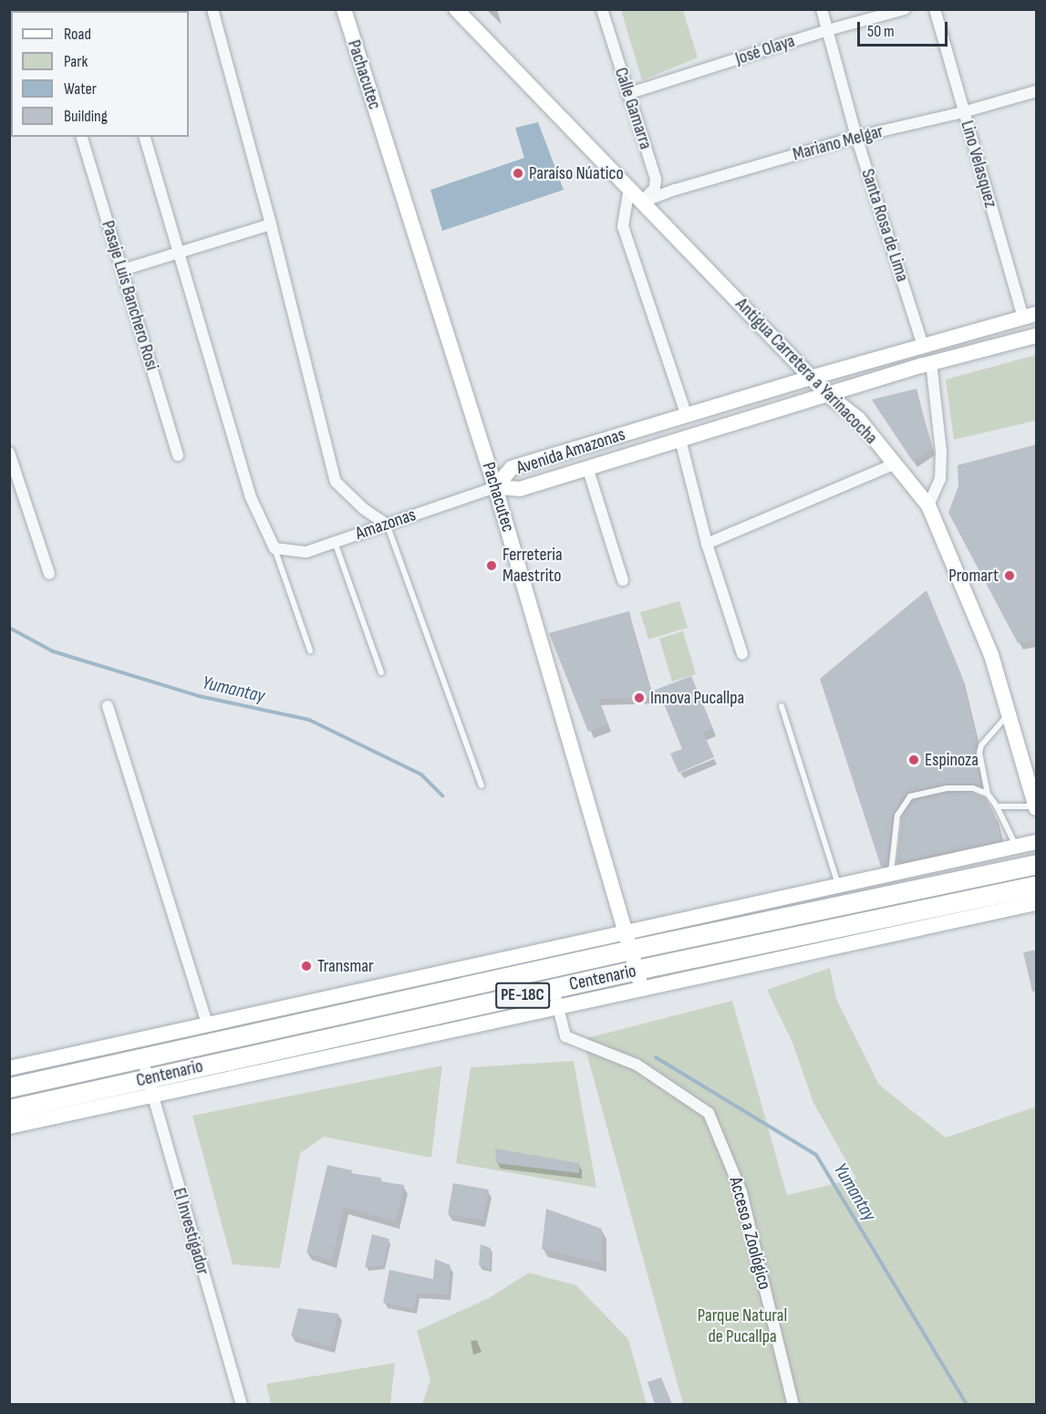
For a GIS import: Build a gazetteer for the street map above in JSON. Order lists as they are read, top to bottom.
{
  "streets": {
    "highway": ["Centenario", "PE-18C"],
    "street": [
      "José Olaya",
      "Pachacutec",
      "Calle Gamarra",
      "Mariano Melgar",
      "Lino Velasquez",
      "Santa Rosa de Lima",
      "Pasaje Luis Banchero Rosi",
      "Antigua Carretera a Yarinacocha",
      "Avenida Amazonas",
      "Amazonas",
      "El Investigador",
      "Acceso a Zoológico"
    ]
  },
  "crossings": [
    ["José Olaya", "Calle Gamarra"],
    ["José Olaya", "Santa Rosa de Lima"],
    ["Pachacutec", "Avenida Amazonas"],
    ["Pachacutec", "Amazonas"],
    ["Pachacutec", "Centenario"],
    ["Calle Gamarra", "Mariano Melgar"],
    ["Calle Gamarra", "Antigua Carretera a Yarinacocha"],
    ["Mariano Melgar", "Lino Velasquez"],
    ["Mariano Melgar", "Santa Rosa de Lima"],
    ["Mariano Melgar", "Antigua Carretera a Yarinacocha"],
    ["Lino Velasquez", "Avenida Amazonas"],
    ["Santa Rosa de Lima", "Avenida Amazonas"],
    ["Antigua Carretera a Yarinacocha", "Avenida Amazonas"],
    ["Avenida Amazonas", "Amazonas"],
    ["Centenario", "El Investigador"],
    ["Centenario", "Acceso a Zoológico"]
  ],
  "water": ["Yumantay"],
  "parks": ["Parque Natural de Pucallpa"],
  "places": [
    "Paraíso Núatico",
    "Ferreteria Maestrito",
    "Promart",
    "Innova Pucallpa",
    "Espinoza",
    "Transmar"
  ],
  "legend": [
    "Road",
    "Park",
    "Water",
    "Building"
  ],
  "scale_bar": "50 m"
}
